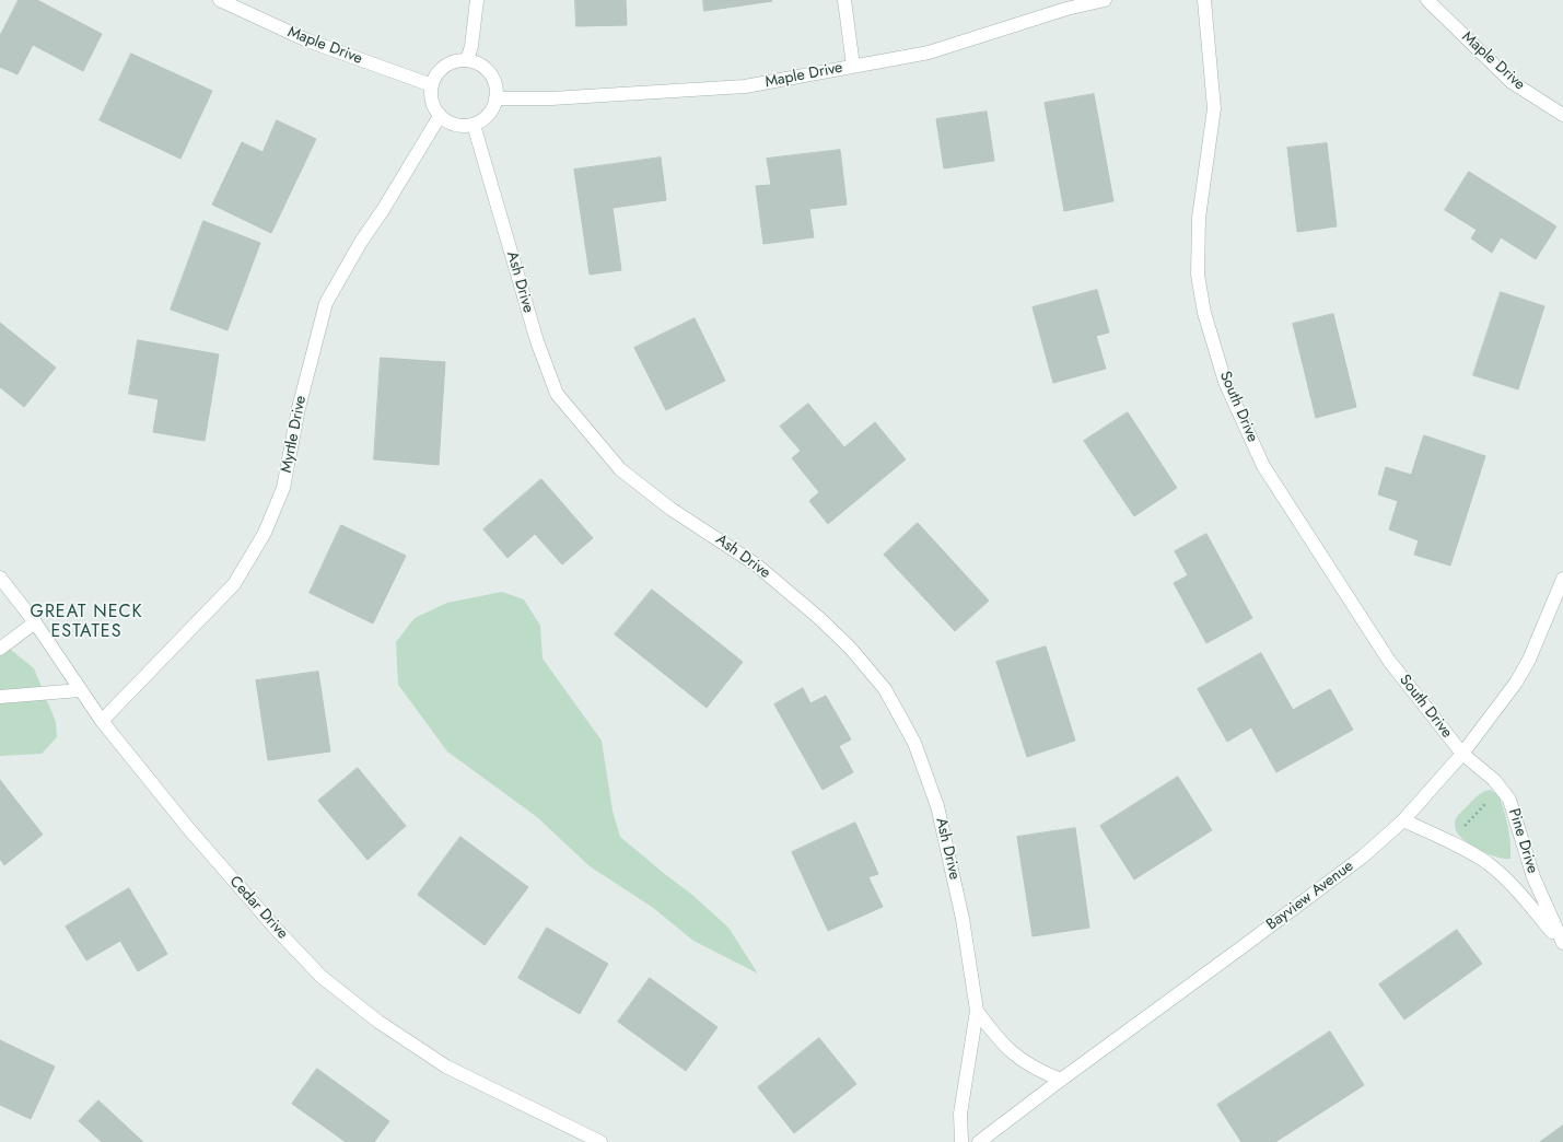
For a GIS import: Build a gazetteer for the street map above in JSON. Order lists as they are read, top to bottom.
{
  "streets": {
    "street": [
      "Maple Drive",
      "Ash Drive",
      "South Drive",
      "Myrtle Drive",
      "Pine Drive",
      "Bayview Avenue",
      "Cedar Drive"
    ]
  },
  "crossings": [
    ["Maple Drive", "Ash Drive"],
    ["Maple Drive", "Myrtle Drive"],
    ["Ash Drive", "Myrtle Drive"],
    ["Ash Drive", "Bayview Avenue"],
    ["South Drive", "Pine Drive"],
    ["South Drive", "Bayview Avenue"],
    ["Myrtle Drive", "Cedar Drive"],
    ["Pine Drive", "Bayview Avenue"]
  ],
  "districts": ["GREAT NECK ESTATES"]
}
